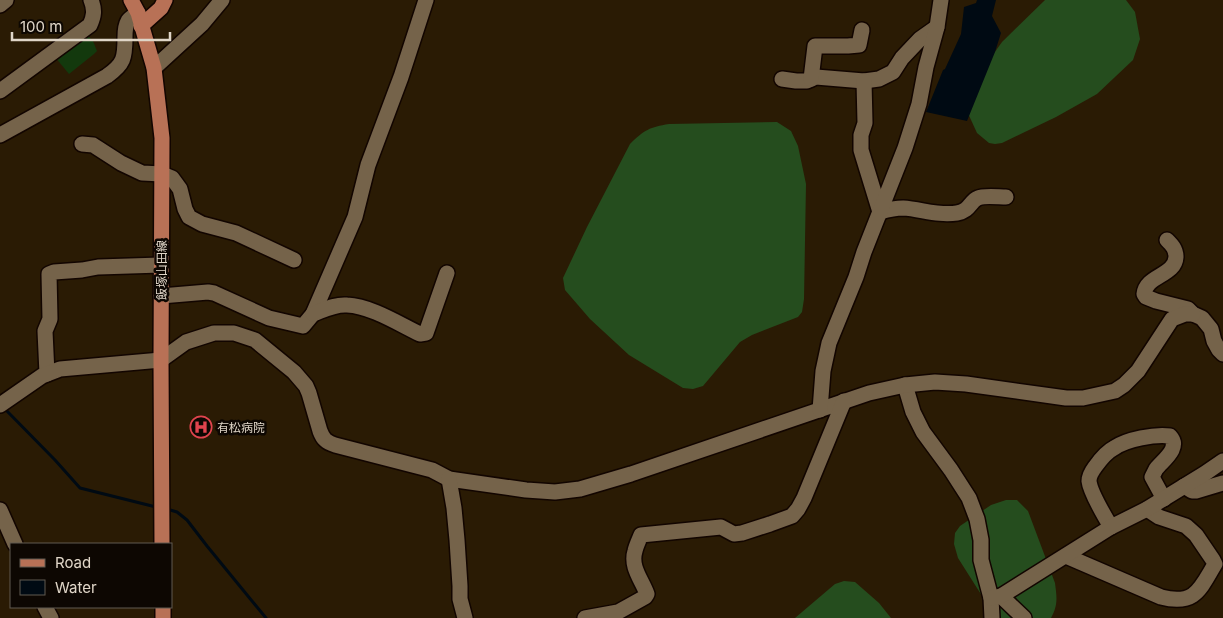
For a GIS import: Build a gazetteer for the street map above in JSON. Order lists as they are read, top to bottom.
{
  "streets": {
    "main road": ["飯塚山田線"]
  },
  "places": {
    "hospital": ["有松病院"]
  },
  "legend": ["Road", "Water"],
  "scale_bar": "100 m"
}
